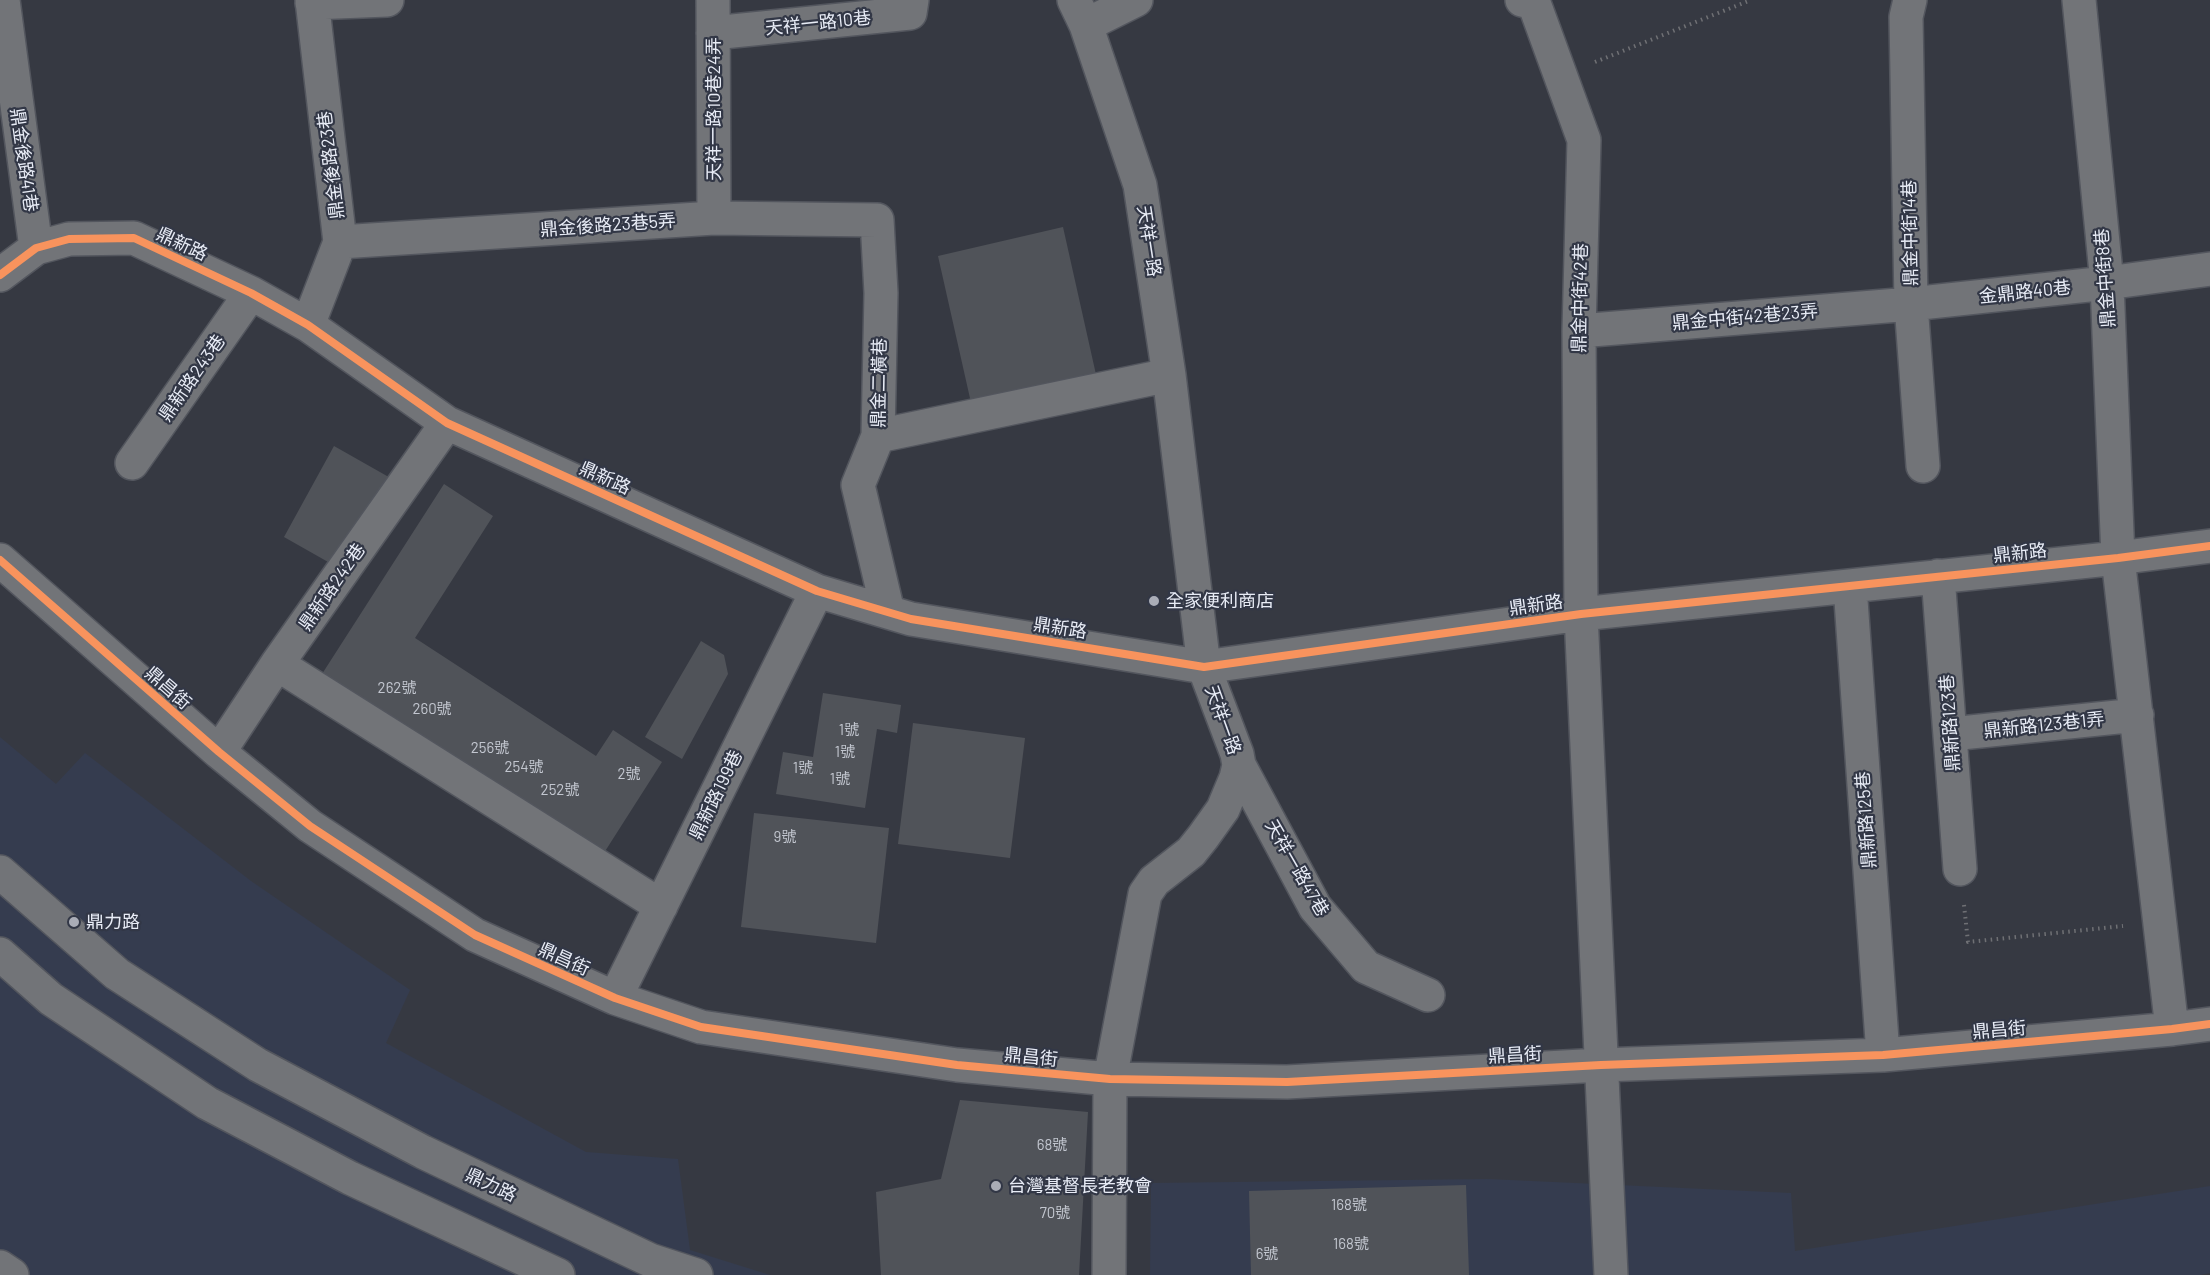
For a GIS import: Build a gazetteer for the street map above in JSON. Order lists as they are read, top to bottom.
{
  "streets": {
    "street": [
      "天祥一路10巷",
      "天祥一路10巷24弄",
      "鼎金後路41巷",
      "鼎金後路23巷",
      "鼎金後路23巷5弄",
      "鼎金中街14巷",
      "天祥一路",
      "鼎新路",
      "鼎金中街8巷",
      "金鼎路40巷",
      "鼎金中街42巷",
      "鼎金中街42巷23弄",
      "鼎新路243巷",
      "鼎金二橫巷",
      "鼎新路242巷",
      "鼎昌街",
      "鼎新路123巷",
      "鼎新路123巷1弄",
      "鼎新路199巷",
      "鼎新路125巷",
      "天祥一路47巷",
      "鼎力路"
    ]
  },
  "crossings": [
    ["天祥一路10巷", "天祥一路10巷24弄"],
    ["天祥一路10巷24弄", "鼎金後路23巷5弄"],
    ["鼎金後路41巷", "鼎新路"],
    ["鼎金後路23巷", "鼎金後路23巷5弄"],
    ["鼎金後路23巷", "鼎新路"],
    ["鼎金後路23巷5弄", "鼎金二橫巷"],
    ["鼎金中街14巷", "金鼎路40巷"],
    ["鼎金中街14巷", "鼎金中街42巷23弄"],
    ["天祥一路", "鼎新路"],
    ["天祥一路", "鼎昌街"],
    ["天祥一路", "天祥一路47巷"],
    ["鼎新路", "鼎金中街8巷"],
    ["鼎新路", "鼎金中街42巷"],
    ["鼎新路", "鼎新路243巷"],
    ["鼎新路", "鼎金二橫巷"],
    ["鼎新路", "鼎新路242巷"],
    ["鼎新路", "鼎新路123巷"],
    ["鼎新路", "鼎新路199巷"],
    ["鼎新路", "鼎新路125巷"],
    ["鼎金中街8巷", "金鼎路40巷"],
    ["鼎金中街8巷", "鼎昌街"],
    ["鼎金中街8巷", "鼎新路123巷1弄"],
    ["金鼎路40巷", "鼎金中街42巷23弄"],
    ["鼎金中街42巷", "鼎金中街42巷23弄"],
    ["鼎金中街42巷", "鼎昌街"],
    ["鼎新路242巷", "鼎昌街"],
    ["鼎昌街", "鼎新路199巷"],
    ["鼎昌街", "鼎新路125巷"],
    ["鼎新路123巷", "鼎新路123巷1弄"]
  ],
  "places": ["全家便利商店", "鼎力路", "台灣基督長老教會"],
  "house_numbers": [
    "262號",
    "260號",
    "1號",
    "256號",
    "1號",
    "254號",
    "1號",
    "2號",
    "1號",
    "252號",
    "9號",
    "68號",
    "168號",
    "70號",
    "168號",
    "6號"
  ]
}
